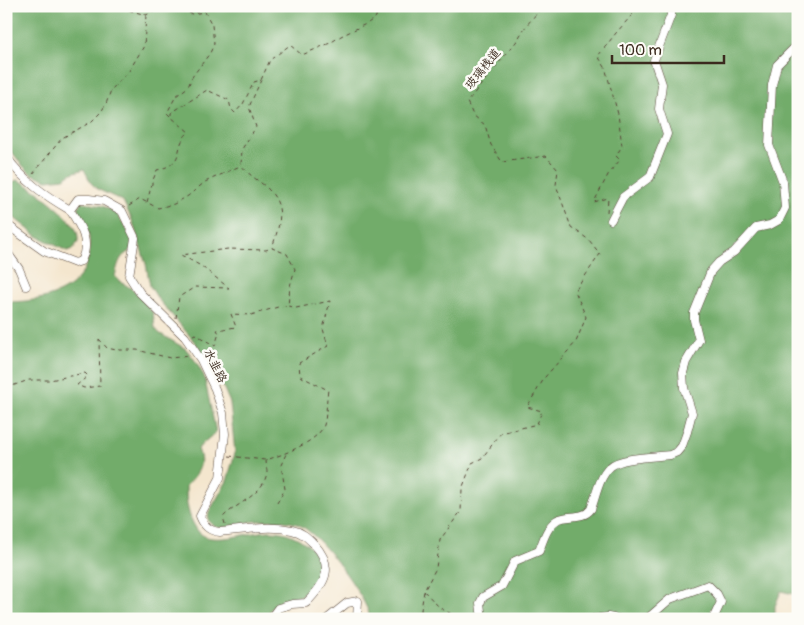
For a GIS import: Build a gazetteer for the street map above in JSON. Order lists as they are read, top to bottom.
{
  "streets": {
    "street": ["水韭路"],
    "path": ["玻璃栈道"]
  },
  "scale_bar": "100 m"
}
